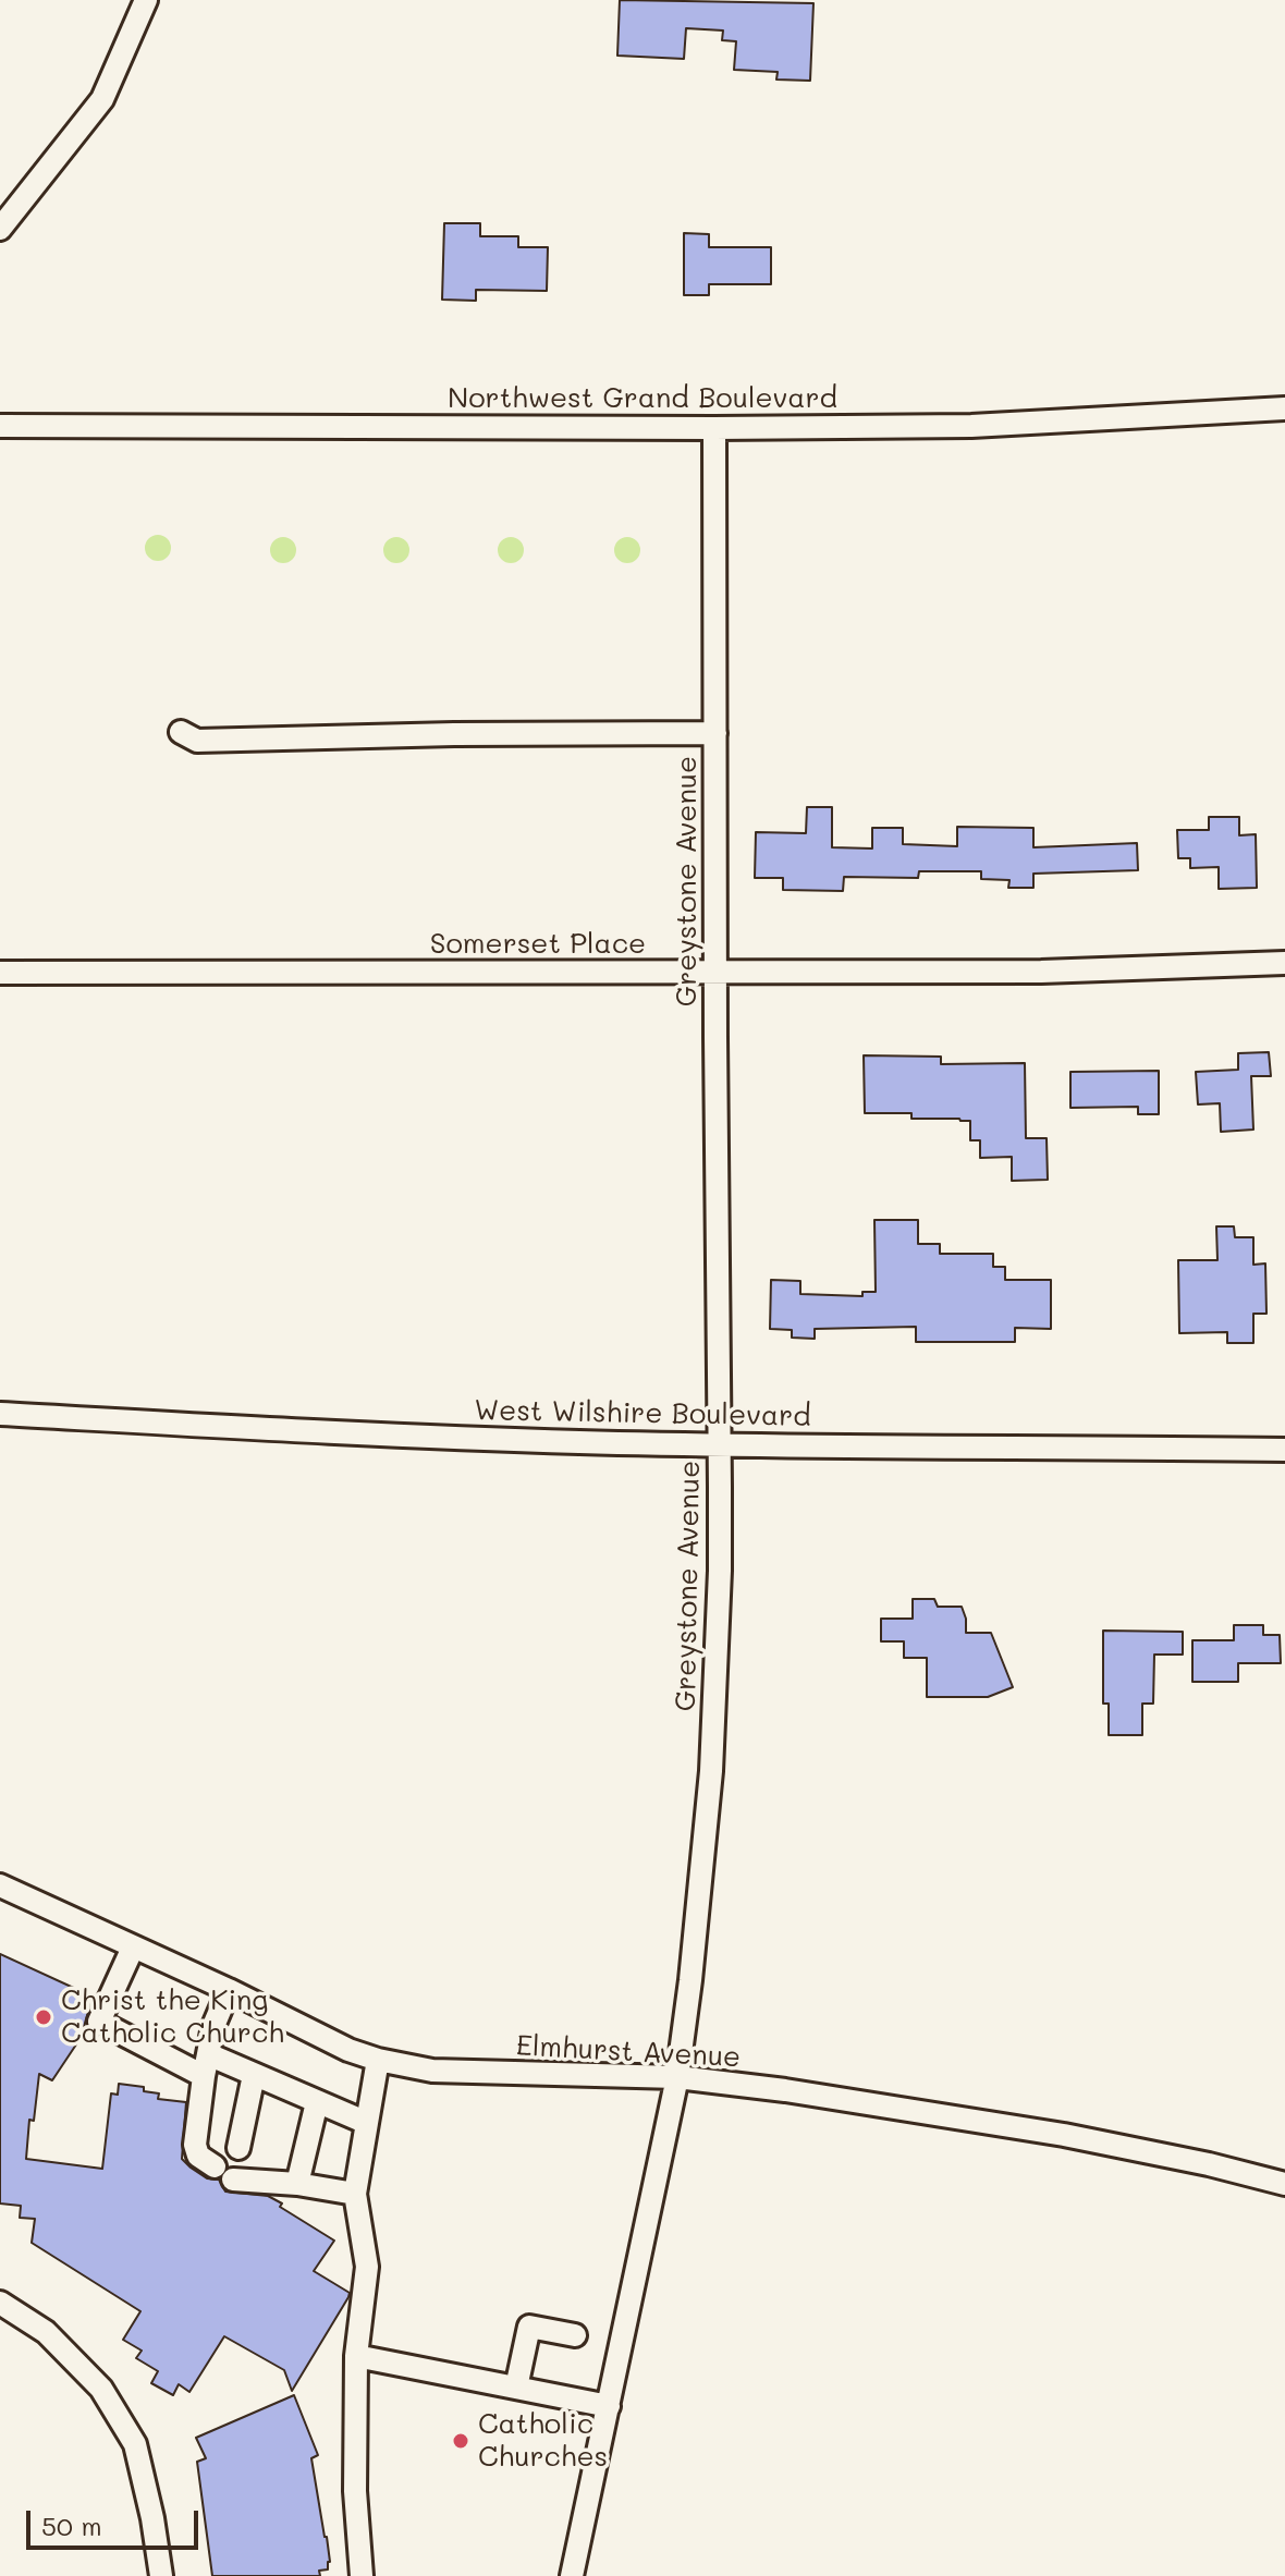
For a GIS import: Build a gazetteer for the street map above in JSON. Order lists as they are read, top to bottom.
{
  "streets": {
    "street": [
      "Northwest Grand Boulevard",
      "Greystone Avenue",
      "Somerset Place",
      "West Wilshire Boulevard",
      "Elmhurst Avenue"
    ]
  },
  "crossings": [
    ["Northwest Grand Boulevard", "Greystone Avenue"],
    ["Greystone Avenue", "Somerset Place"],
    ["Greystone Avenue", "West Wilshire Boulevard"],
    ["Greystone Avenue", "Elmhurst Avenue"]
  ],
  "places": ["Christ the King Catholic Church", "Catholic Churches"],
  "scale_bar": "50 m"
}
